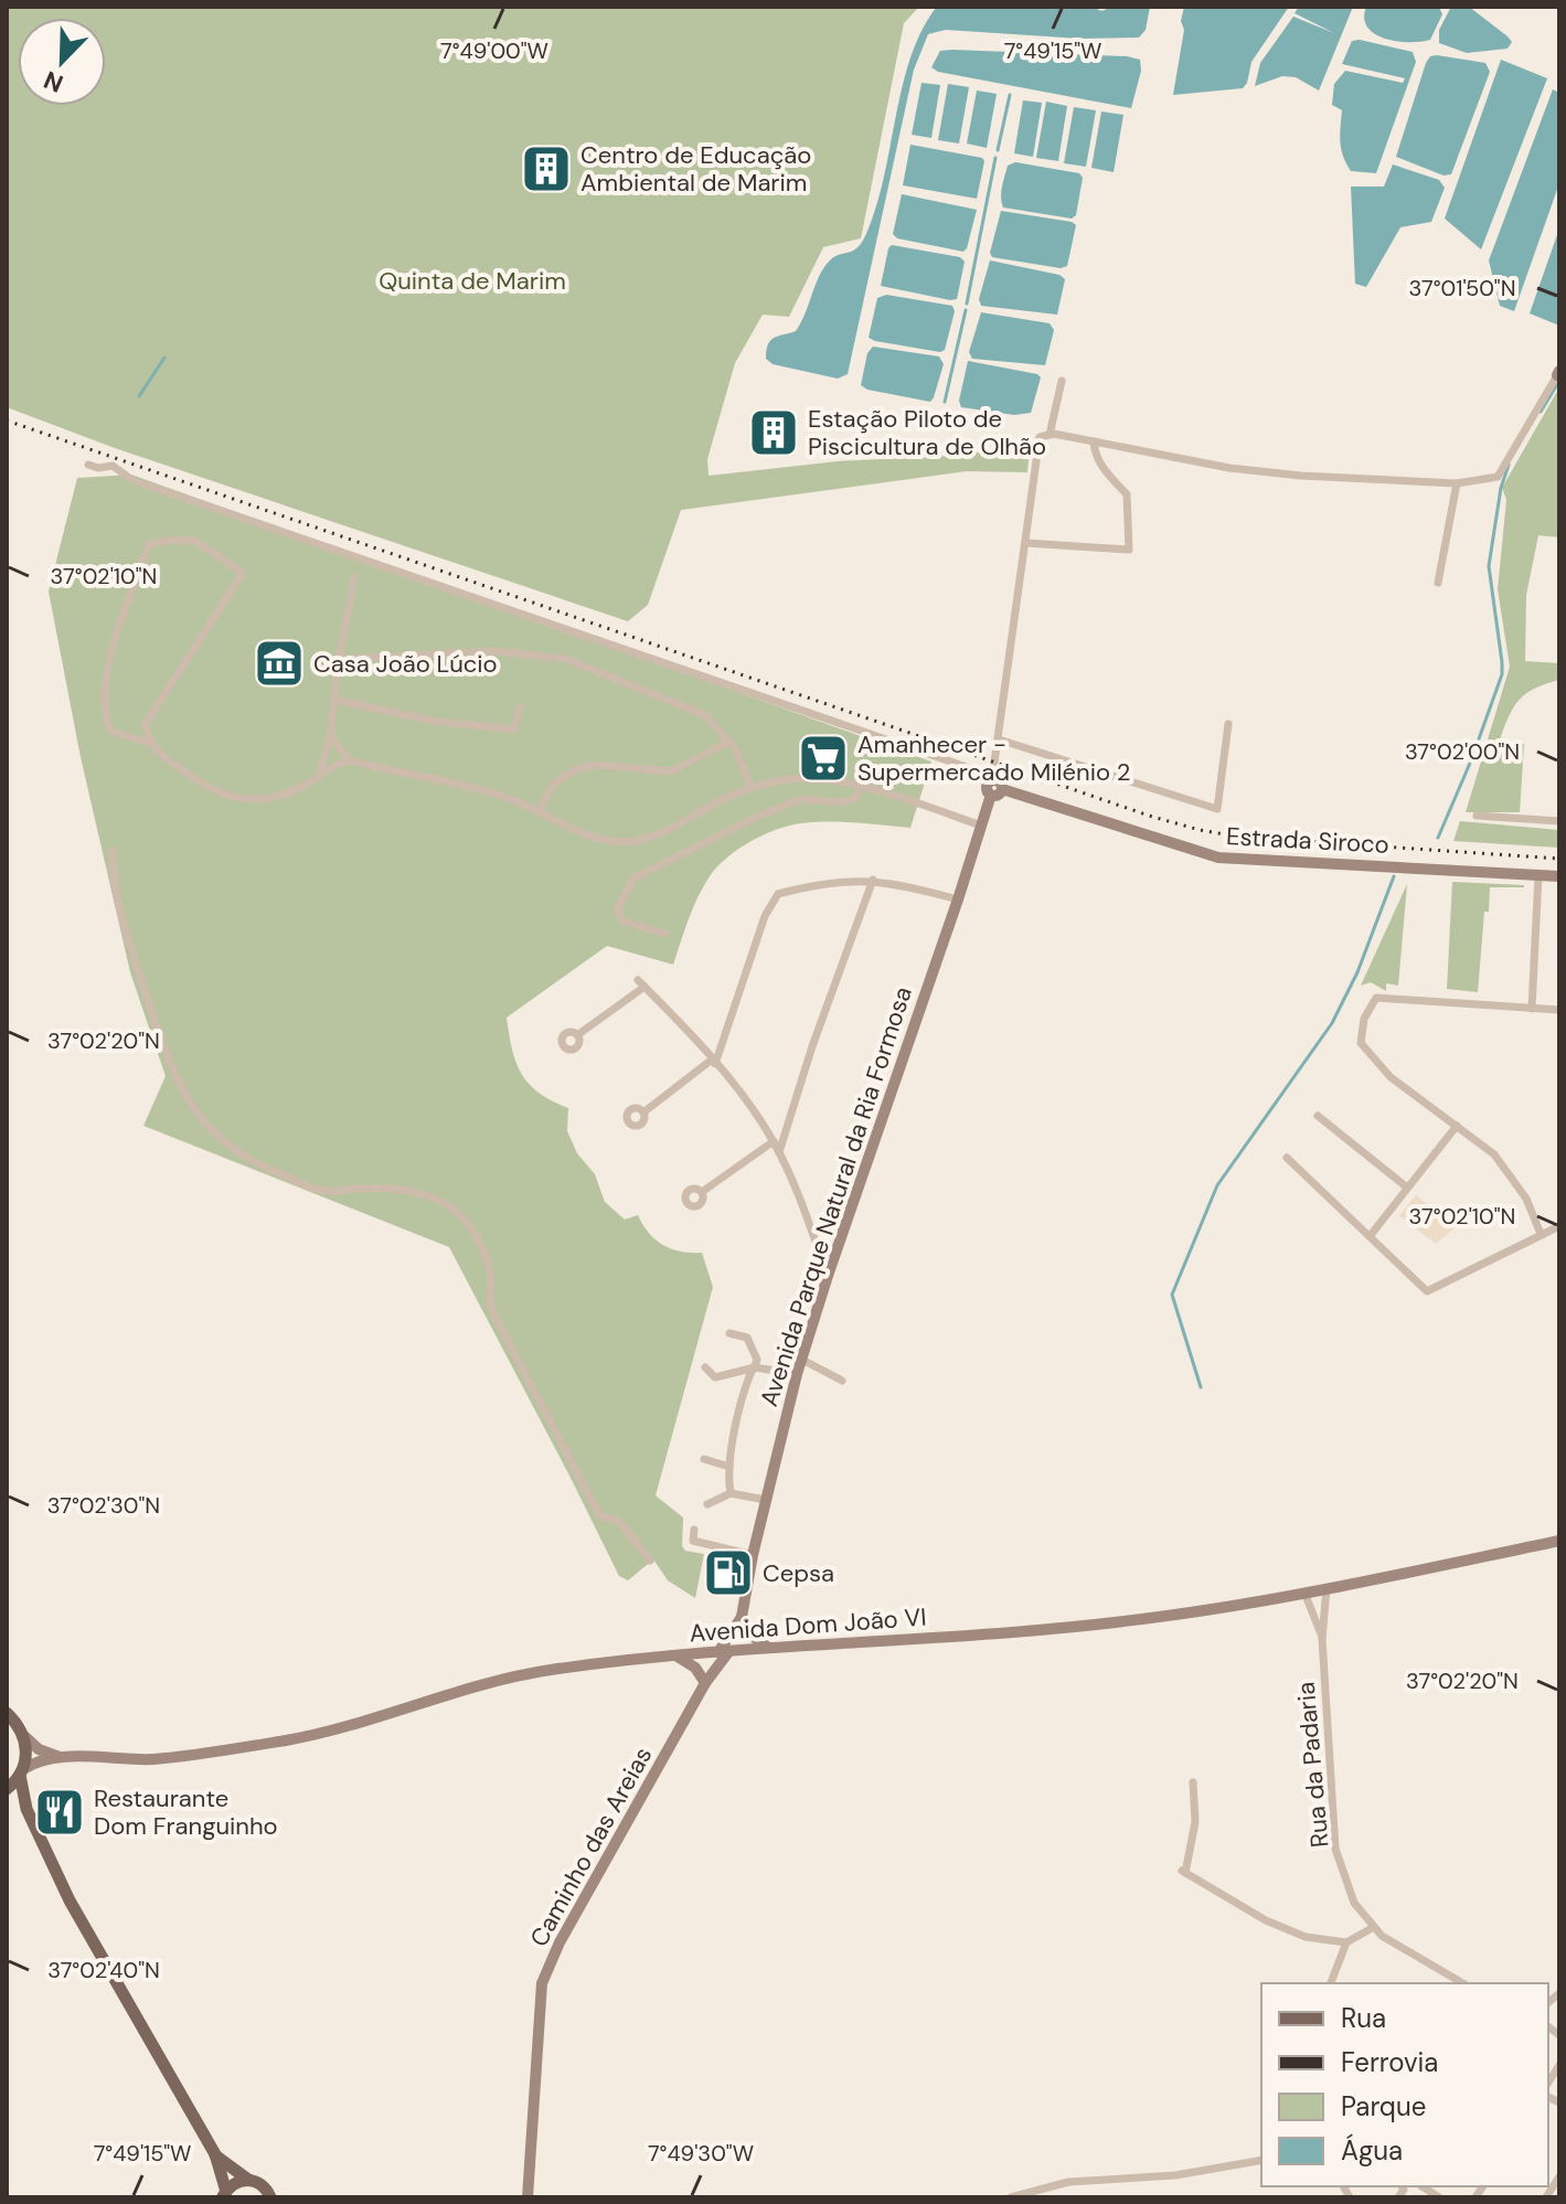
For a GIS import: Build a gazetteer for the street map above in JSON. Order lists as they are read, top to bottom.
{
  "streets": {
    "street": [
      "Estrada Siroco",
      "Avenida Parque Natural da Ria Formosa",
      "Avenida Dom João VI",
      "Rua da Padaria",
      "Caminho das Areias"
    ]
  },
  "crossings": [
    ["Estrada Siroco", "Avenida Parque Natural da Ria Formosa"],
    ["Avenida Parque Natural da Ria Formosa", "Caminho das Areias"],
    ["Avenida Dom João VI", "Caminho das Areias"]
  ],
  "parks": ["Quinta de Marim"],
  "places": {
    "building": ["Centro de Educação Ambiental de Marim", "Estação Piloto de Piscicultura de Olhão"],
    "museum": ["Casa João Lúcio"],
    "supermarket": ["Amanhecer - Supermercado Milénio 2"],
    "fuel station": ["Cepsa"],
    "restaurant": ["Restaurante Dom Franguinho"]
  },
  "legend": [
    "Rua",
    "Ferrovia",
    "Parque",
    "Água"
  ],
  "north": "bottom left",
  "coordinates": [
    "7°49'00\"W",
    "7°49'15\"W",
    "37°01'50\"N",
    "37°02'10\"N",
    "37°02'00\"N",
    "37°02'20\"N",
    "37°02'30\"N",
    "37°02'40\"N",
    "7°49'30\"W"
  ]
}
